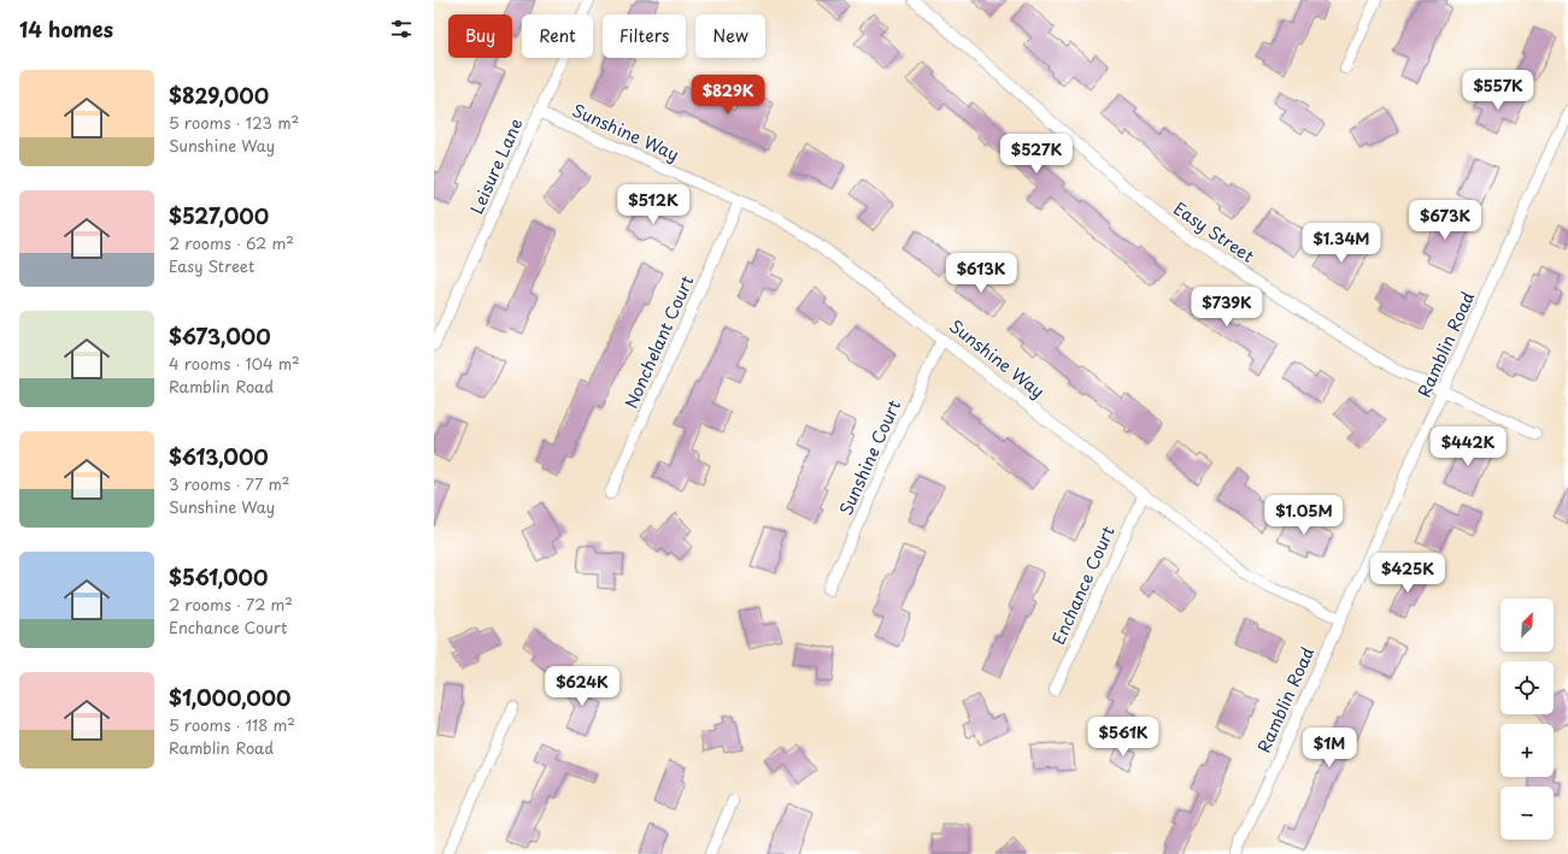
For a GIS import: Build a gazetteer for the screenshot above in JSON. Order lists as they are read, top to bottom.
{
  "streets": {
    "street": [
      "Sunshine Way",
      "Leisure Lane",
      "Easy Street",
      "Nonchelant Court",
      "Ramblin Road",
      "Sunshine Court",
      "Enchance Court"
    ]
  },
  "crossings": [
    ["Sunshine Way", "Leisure Lane"],
    ["Sunshine Way", "Nonchelant Court"],
    ["Sunshine Way", "Ramblin Road"],
    ["Sunshine Way", "Sunshine Court"],
    ["Sunshine Way", "Enchance Court"],
    ["Easy Street", "Ramblin Road"]
  ],
  "north": "top right",
  "page": {
    "heading": "14 homes",
    "chip": [
      "Buy",
      "Rent",
      "Filters",
      "New"
    ],
    "list": [
      {
        "name": "$829,000",
        "note": "5 rooms · 123 m² · Sunshine Way"
      },
      {
        "name": "$527,000",
        "note": "2 rooms · 62 m² · Easy Street"
      },
      {
        "name": "$673,000",
        "note": "4 rooms · 104 m² · Ramblin Road"
      },
      {
        "name": "$613,000",
        "note": "3 rooms · 77 m² · Sunshine Way"
      },
      {
        "name": "$561,000",
        "note": "2 rooms · 72 m² · Enchance Court"
      },
      {
        "name": "$1,000,000",
        "note": "5 rooms · 118 m² · Ramblin Road"
      }
    ],
    "price": [
      "$557K",
      "$829K",
      "$527K",
      "$512K",
      "$673K",
      "$1.34M",
      "$613K",
      "$739K",
      "$442K",
      "$1.05M",
      "$425K",
      "$624K",
      "$561K",
      "$1M"
    ],
    "map_buttons": ["+", "−"]
  }
}
